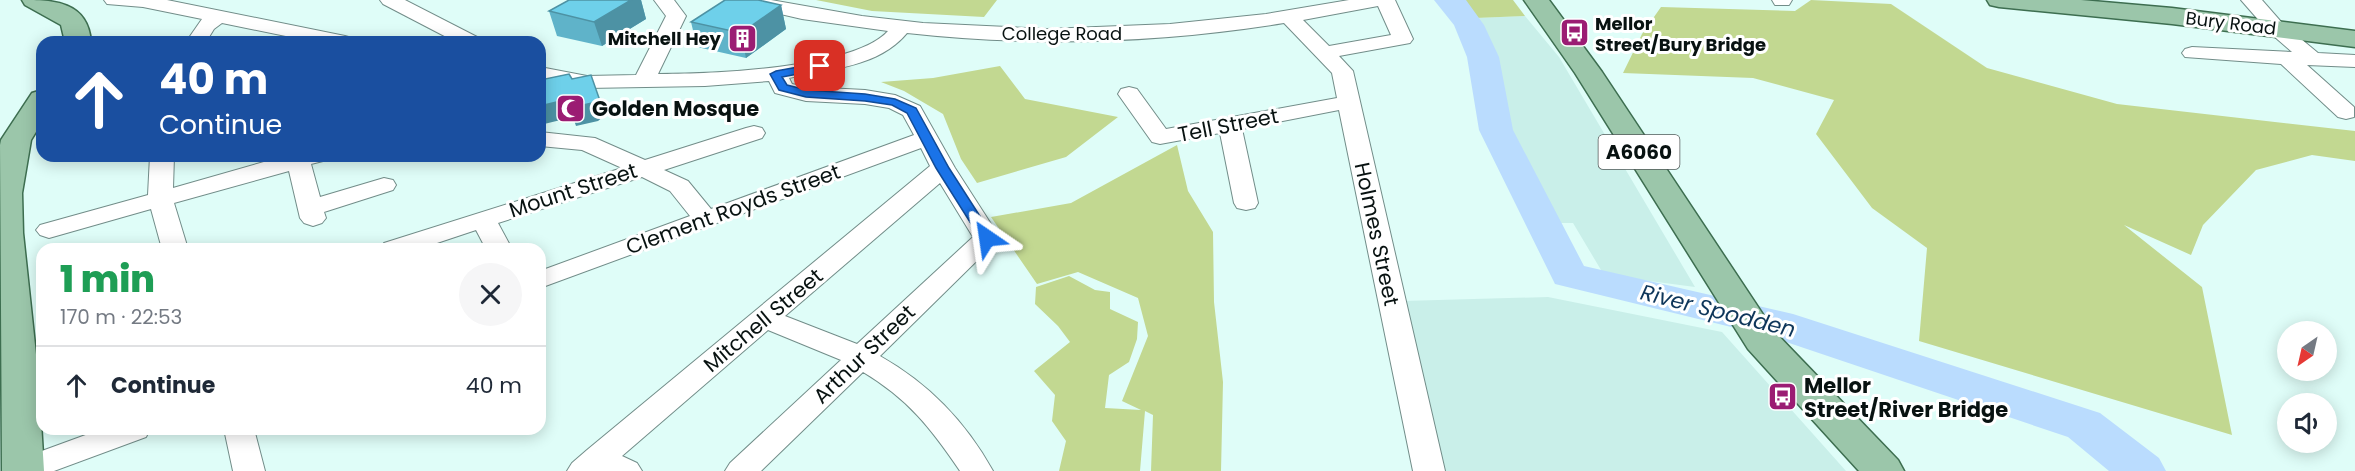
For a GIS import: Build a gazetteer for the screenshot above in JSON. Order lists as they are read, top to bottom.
{
  "streets": {
    "main road": ["Bury Road", "A6060"],
    "street": [
      "College Road",
      "Tell Street",
      "Mount Street",
      "Clement Royds Street",
      "Holmes Street",
      "Mitchell Street",
      "Arthur Street"
    ]
  },
  "crossings": [
    ["College Road", "Holmes Street"],
    ["Tell Street", "Holmes Street"],
    ["Mitchell Street", "Arthur Street"]
  ],
  "water": ["River Spodden"],
  "places": {
    "bus stop": ["Mellor Street/Bury Bridge", "Mellor Street/River Bridge"],
    "building": ["Mitchell Hey"],
    "mosque": ["Golden Mosque"]
  },
  "north": "bottom left",
  "page": {
    "turn": ["40 m", "Continue"],
    "heading": ["1 min", "170 m · 22:53"],
    "list": [
      {
        "name": "Continue",
        "value": "40 m"
      }
    ]
  }
}
